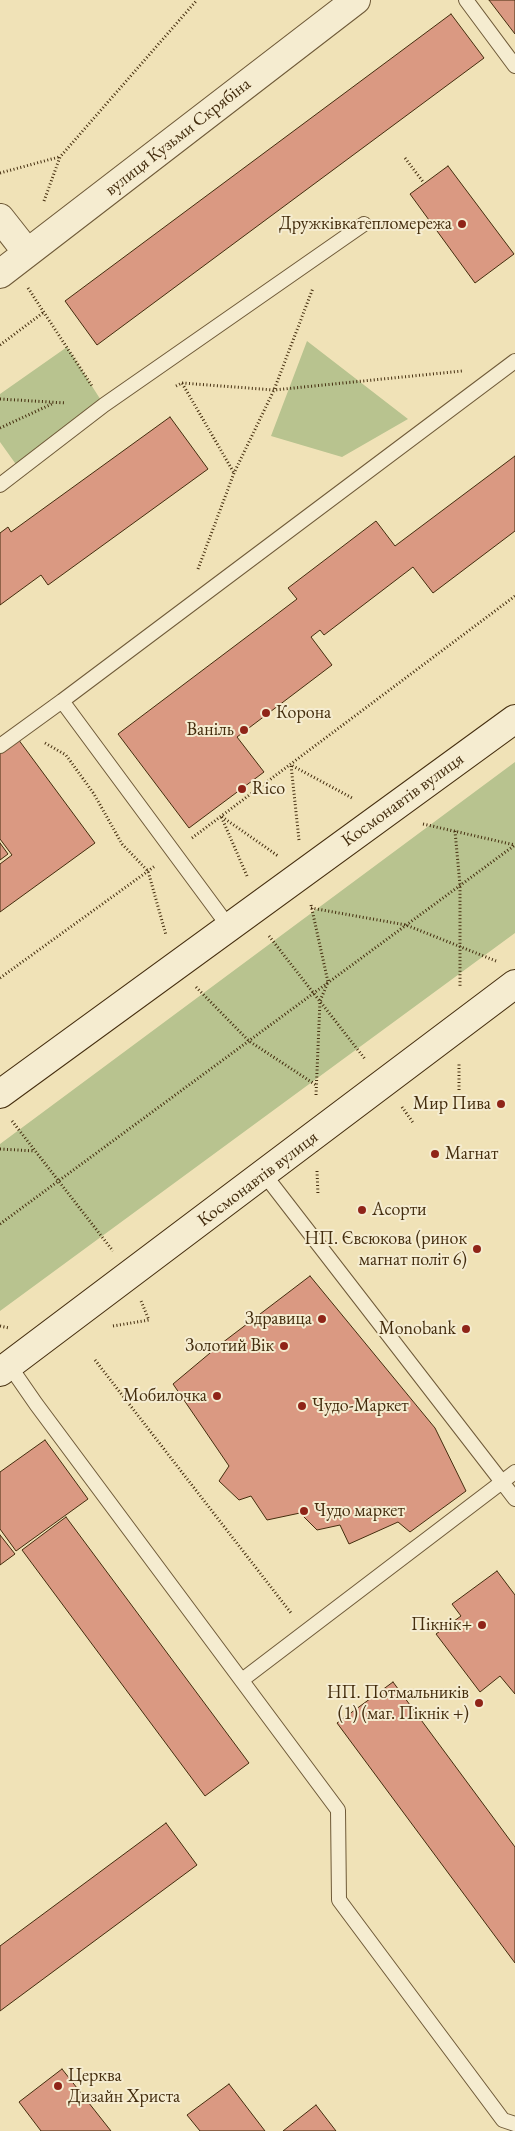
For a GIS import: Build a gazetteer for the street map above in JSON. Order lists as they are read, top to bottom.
{
  "streets": {
    "street": ["вулиця Кузьми Скрябіна", "Космонавтів вулиця"]
  },
  "places": [
    "Дружківкатепломережа",
    "Корона",
    "Ваніль",
    "Rico",
    "Мир Пива",
    "Магнат",
    "Асорти",
    "НП. Євсюкова (ринок магнат політ 6)",
    "Здравица",
    "Monobank",
    "Золотий Вік",
    "Мобилочка",
    "Чудо-Маркет",
    "Чудо маркет",
    "Пікнік+",
    "НП. Потмальників (1) (маг. Пікнік +)",
    "Церква Дизайн Христа"
  ]
}
